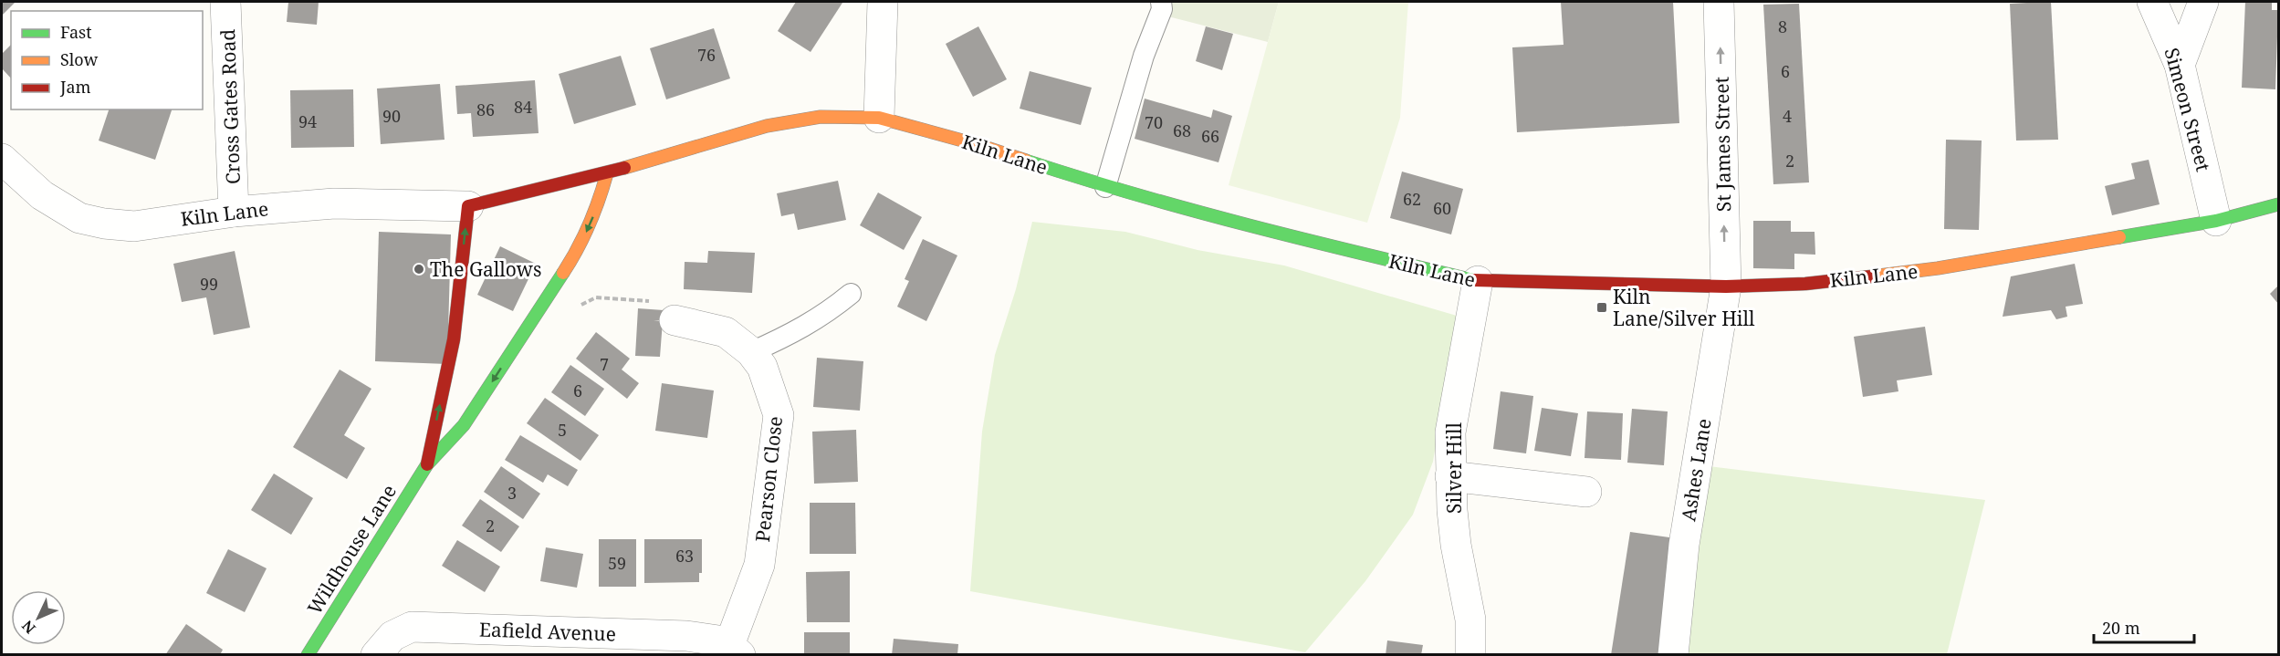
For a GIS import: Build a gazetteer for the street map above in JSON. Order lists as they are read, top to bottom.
{
  "streets": {
    "main road": ["Kiln Lane", "Wildhouse Lane"],
    "street": [
      "Cross Gates Road",
      "Simeon Street",
      "St James Street",
      "Silver Hill",
      "Ashes Lane",
      "Pearson Close",
      "Eafield Avenue"
    ]
  },
  "crossings": [
    ["Cross Gates Road", "Kiln Lane"],
    ["Simeon Street", "Kiln Lane"],
    ["St James Street", "Kiln Lane"],
    ["St James Street", "Ashes Lane"],
    ["Kiln Lane", "Silver Hill"],
    ["Kiln Lane", "Ashes Lane"],
    ["Kiln Lane", "Wildhouse Lane"],
    ["Pearson Close", "Eafield Avenue"]
  ],
  "one_way": ["St James Street"],
  "places": {
    "other": ["The Gallows"],
    "transit": ["Kiln Lane/Silver Hill"]
  },
  "house_numbers": [
    "8",
    "76",
    "6",
    "84",
    "86",
    "90",
    "4",
    "94",
    "70",
    "68",
    "66",
    "2",
    "62",
    "60",
    "99",
    "7",
    "6",
    "5",
    "3",
    "2",
    "63",
    "59"
  ],
  "legend": ["Fast", "Slow", "Jam"],
  "scale_bar": "20 m",
  "north": "bottom left"
}
